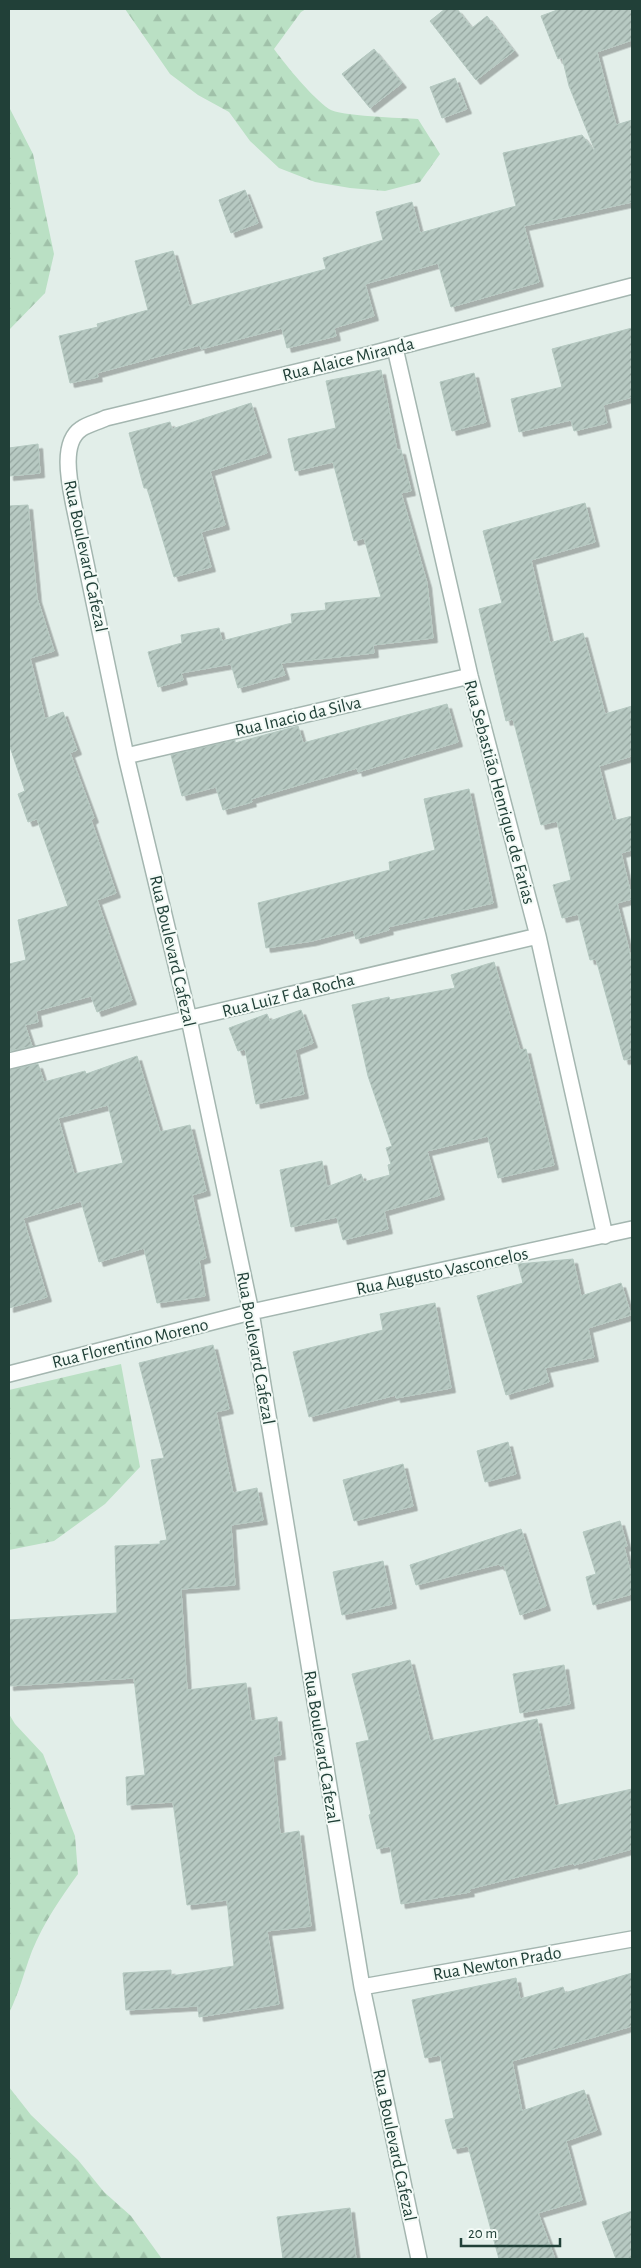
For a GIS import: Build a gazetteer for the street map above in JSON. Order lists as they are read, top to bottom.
{
  "streets": {
    "street": [
      "Rua Alaice Miranda",
      "Rua Boulevard Cafezal",
      "Rua Inacio da Silva",
      "Rua Sebastião Henrique de Farias",
      "Rua Luiz F da Rocha",
      "Rua Augusto Vasconcelos",
      "Rua Florentino Moreno",
      "Rua Newton Prado"
    ]
  },
  "crossings": [
    ["Rua Alaice Miranda", "Rua Boulevard Cafezal"],
    ["Rua Alaice Miranda", "Rua Sebastião Henrique de Farias"],
    ["Rua Boulevard Cafezal", "Rua Inacio da Silva"],
    ["Rua Boulevard Cafezal", "Rua Luiz F da Rocha"],
    ["Rua Boulevard Cafezal", "Rua Augusto Vasconcelos"],
    ["Rua Boulevard Cafezal", "Rua Florentino Moreno"],
    ["Rua Boulevard Cafezal", "Rua Newton Prado"],
    ["Rua Inacio da Silva", "Rua Sebastião Henrique de Farias"],
    ["Rua Sebastião Henrique de Farias", "Rua Luiz F da Rocha"],
    ["Rua Sebastião Henrique de Farias", "Rua Augusto Vasconcelos"],
    ["Rua Augusto Vasconcelos", "Rua Florentino Moreno"]
  ],
  "scale_bar": "20 m"
}
